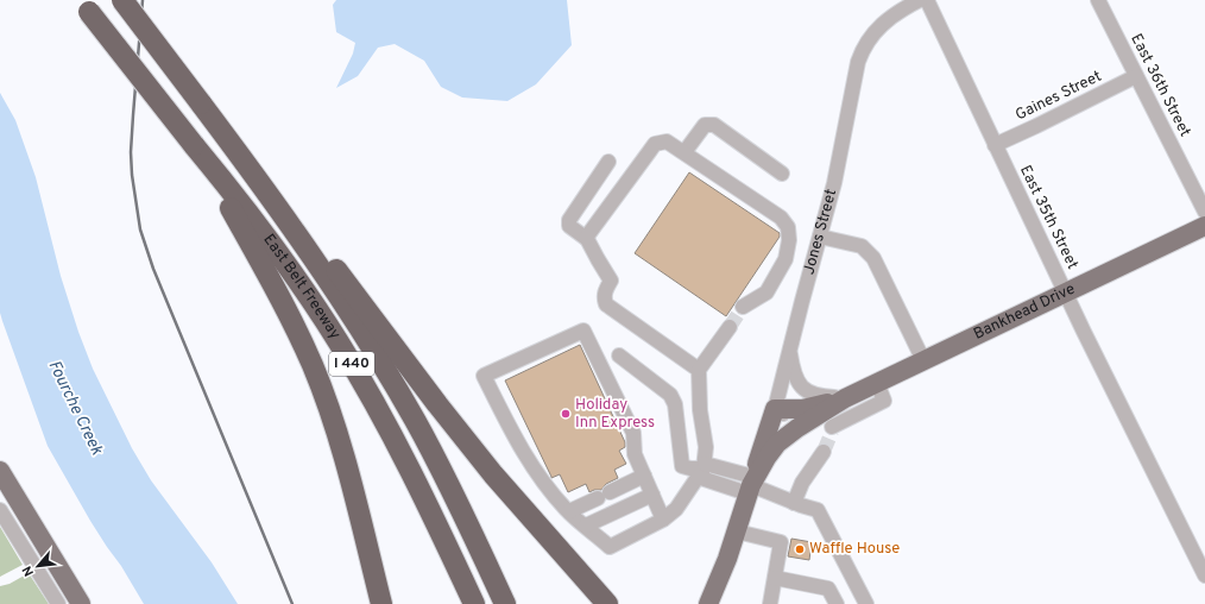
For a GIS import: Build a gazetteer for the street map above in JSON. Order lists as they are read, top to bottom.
{
  "streets": {
    "highway": ["East Belt Freeway", "I 440"],
    "main road": ["Jones Street", "Bankhead Drive"],
    "street": ["East 36th Street", "Gaines Street", "East 35th Street"]
  },
  "crossings": [
    ["East 36th Street", "Gaines Street"],
    ["Gaines Street", "East 35th Street"],
    ["East 35th Street", "Bankhead Drive"],
    ["Jones Street", "Bankhead Drive"]
  ],
  "water": ["Fourche Creek"],
  "places": ["Holiday Inn Express", "Waffle House"],
  "north": "bottom left"
}
